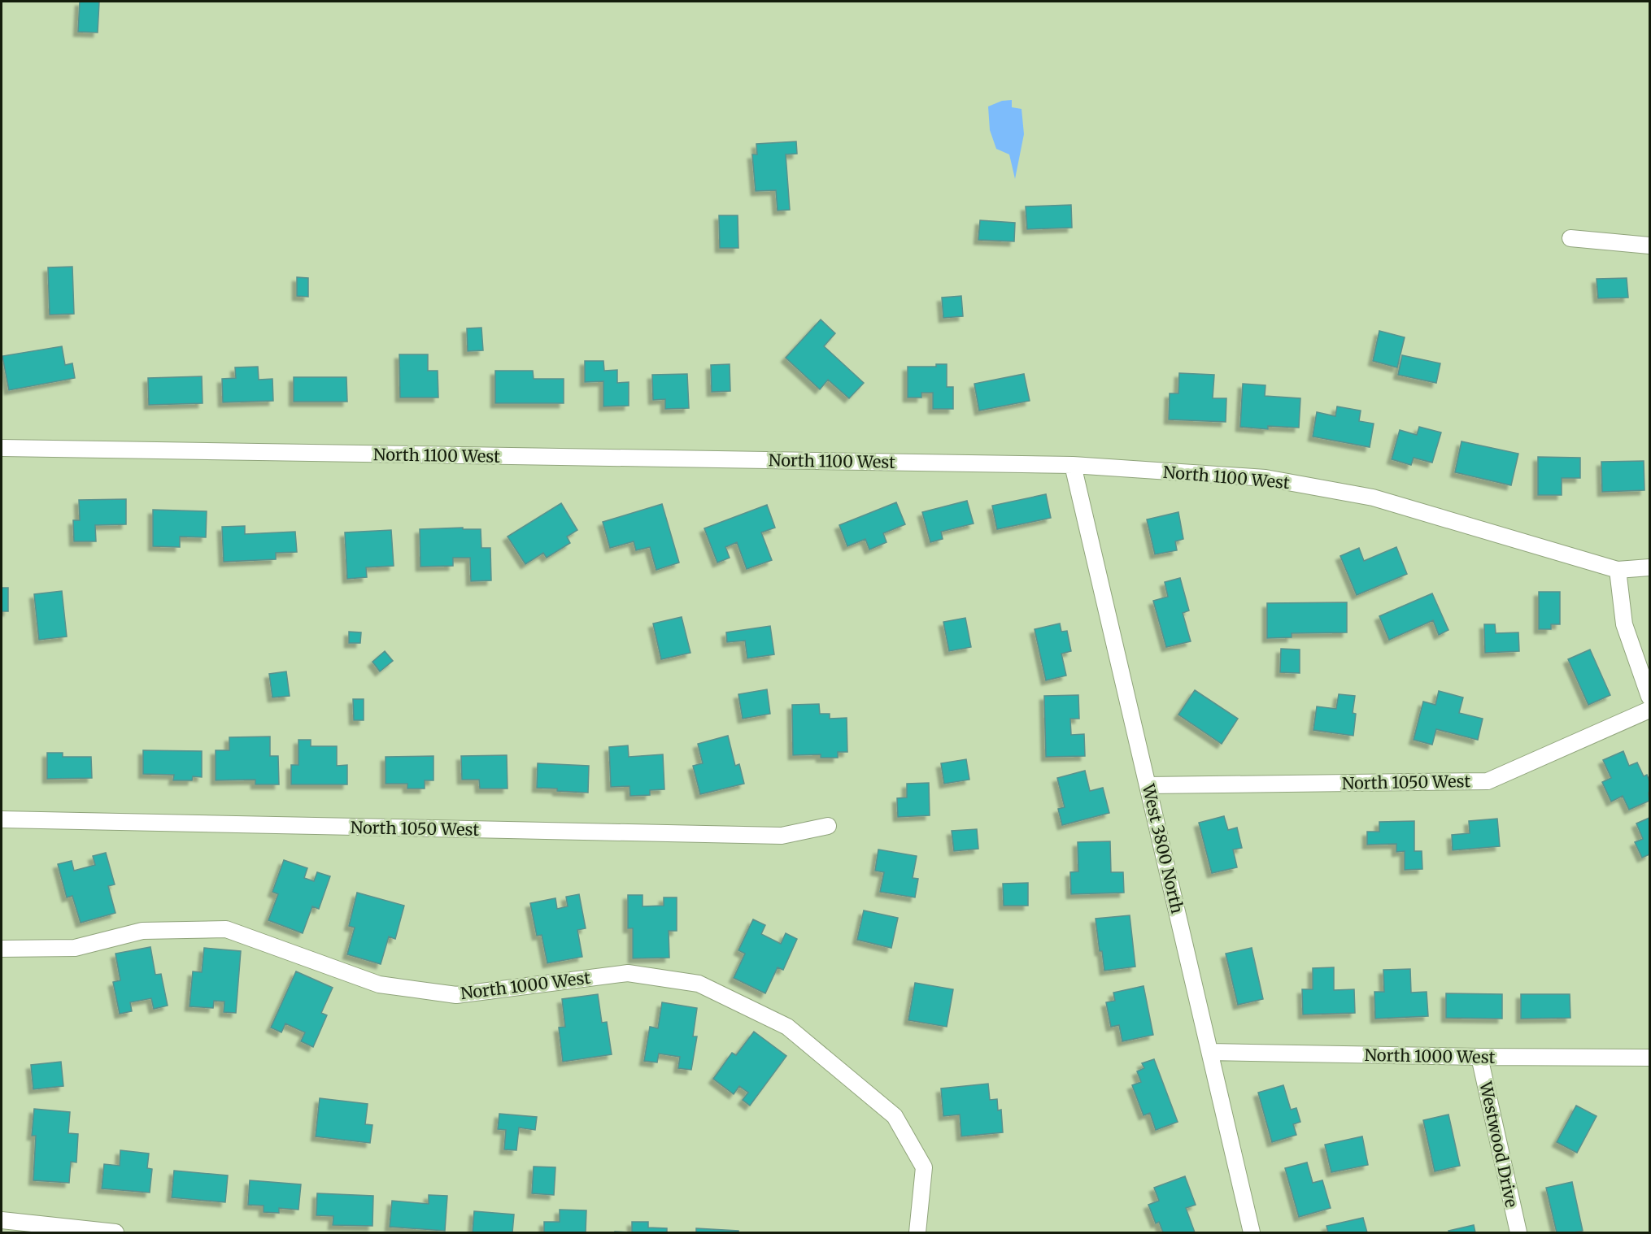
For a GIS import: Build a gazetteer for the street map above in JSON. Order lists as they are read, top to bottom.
{
  "streets": {
    "street": [
      "North 1100 West",
      "North 1050 West",
      "West 3800 North",
      "North 1000 West",
      "Westwood Drive"
    ]
  },
  "crossings": [
    ["North 1100 West", "West 3800 North"],
    ["North 1050 West", "West 3800 North"],
    ["West 3800 North", "North 1000 West"],
    ["North 1000 West", "Westwood Drive"]
  ]
}
